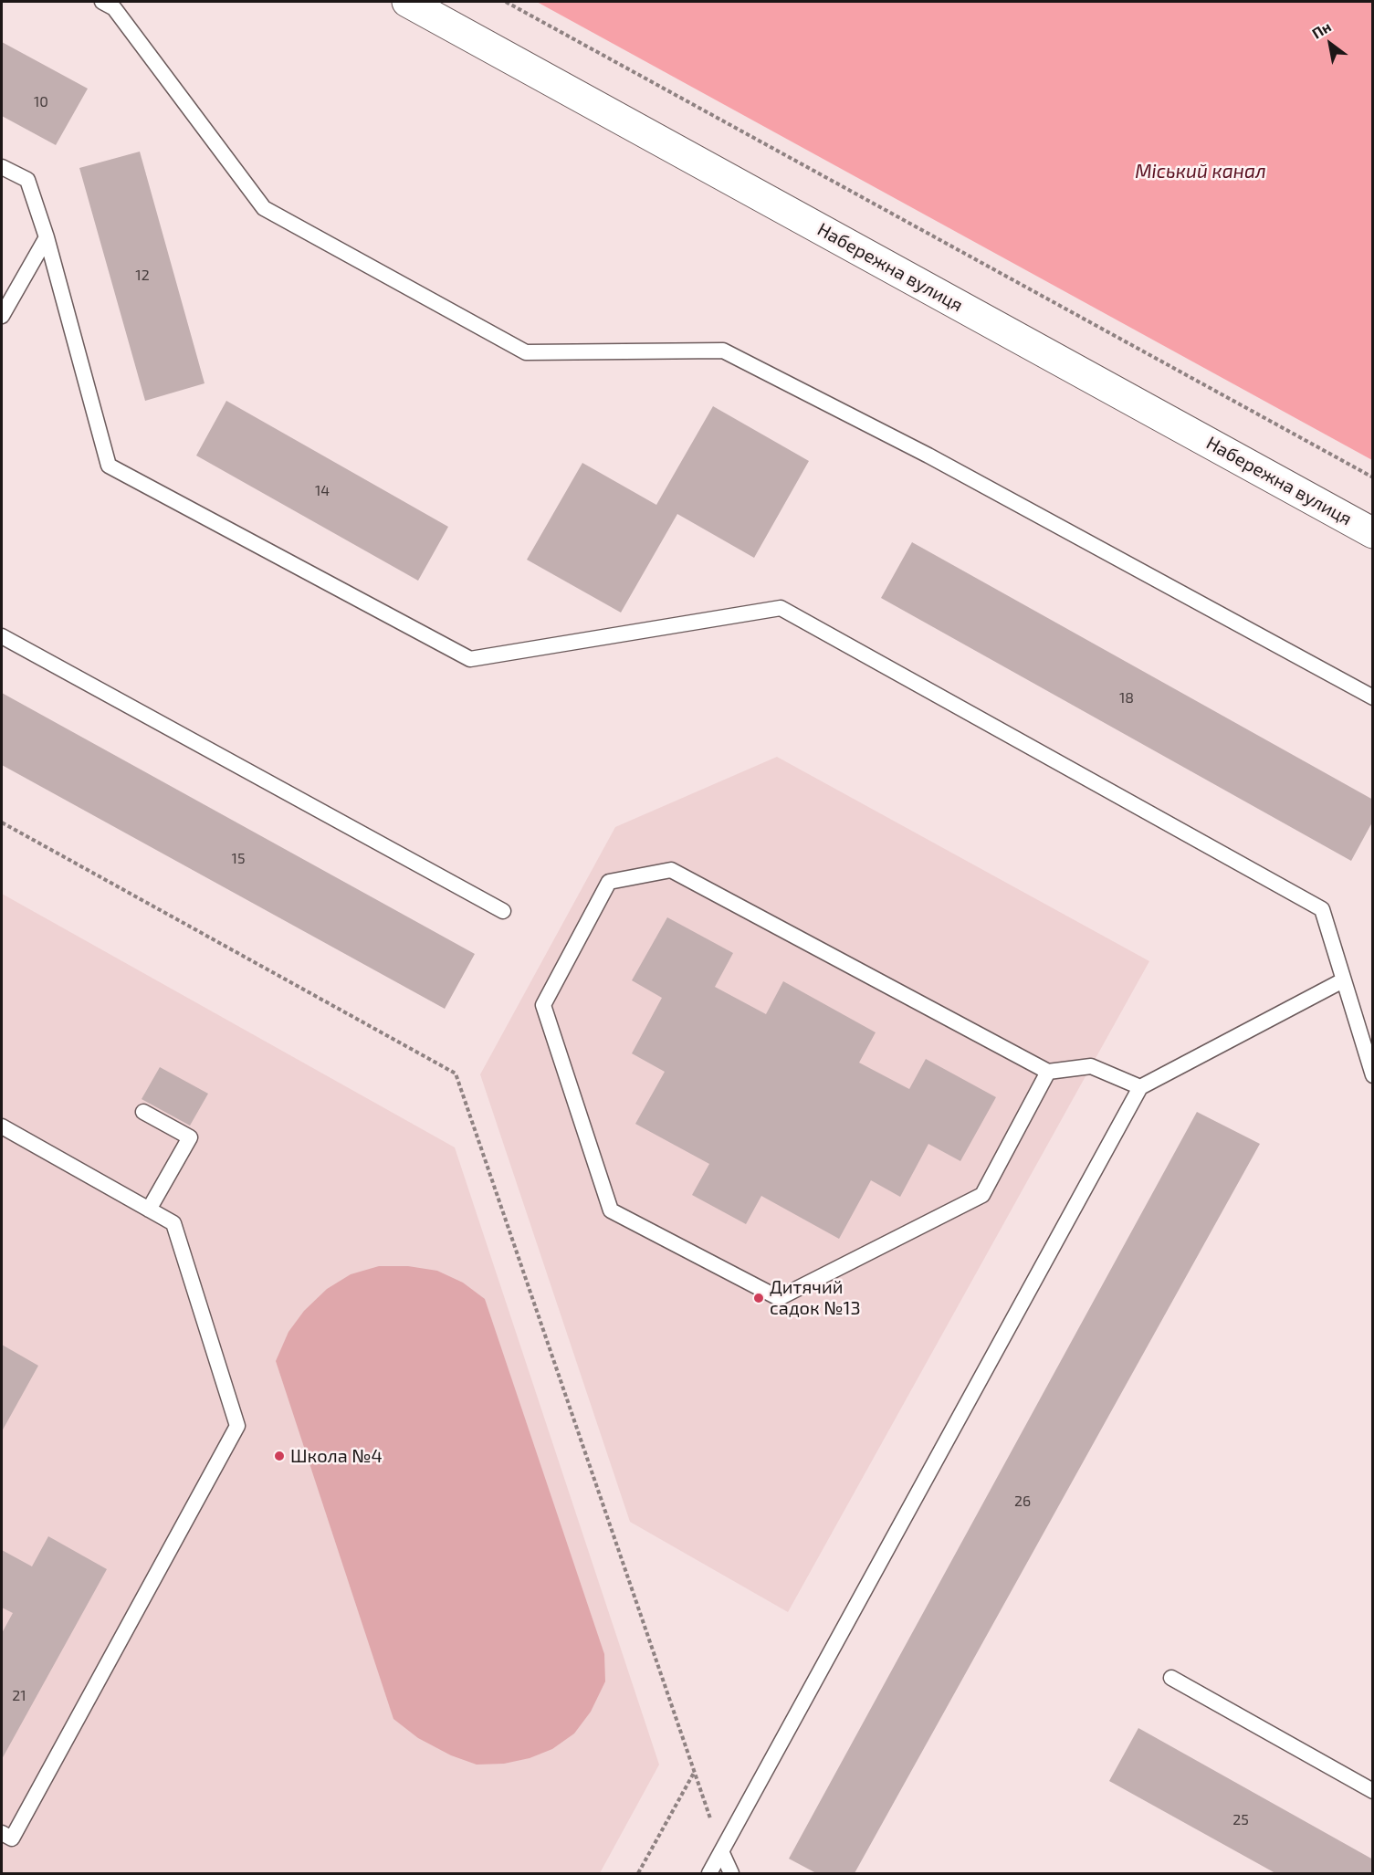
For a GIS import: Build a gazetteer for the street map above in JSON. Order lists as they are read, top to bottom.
{
  "streets": {
    "street": ["Набережна вулиця"]
  },
  "water": ["Міський канал"],
  "places": ["Дитячий садок №13", "Школа №4"],
  "house_numbers": [
    "10",
    "12",
    "14",
    "18",
    "15",
    "26",
    "21",
    "25"
  ],
  "north": "top left"
}
